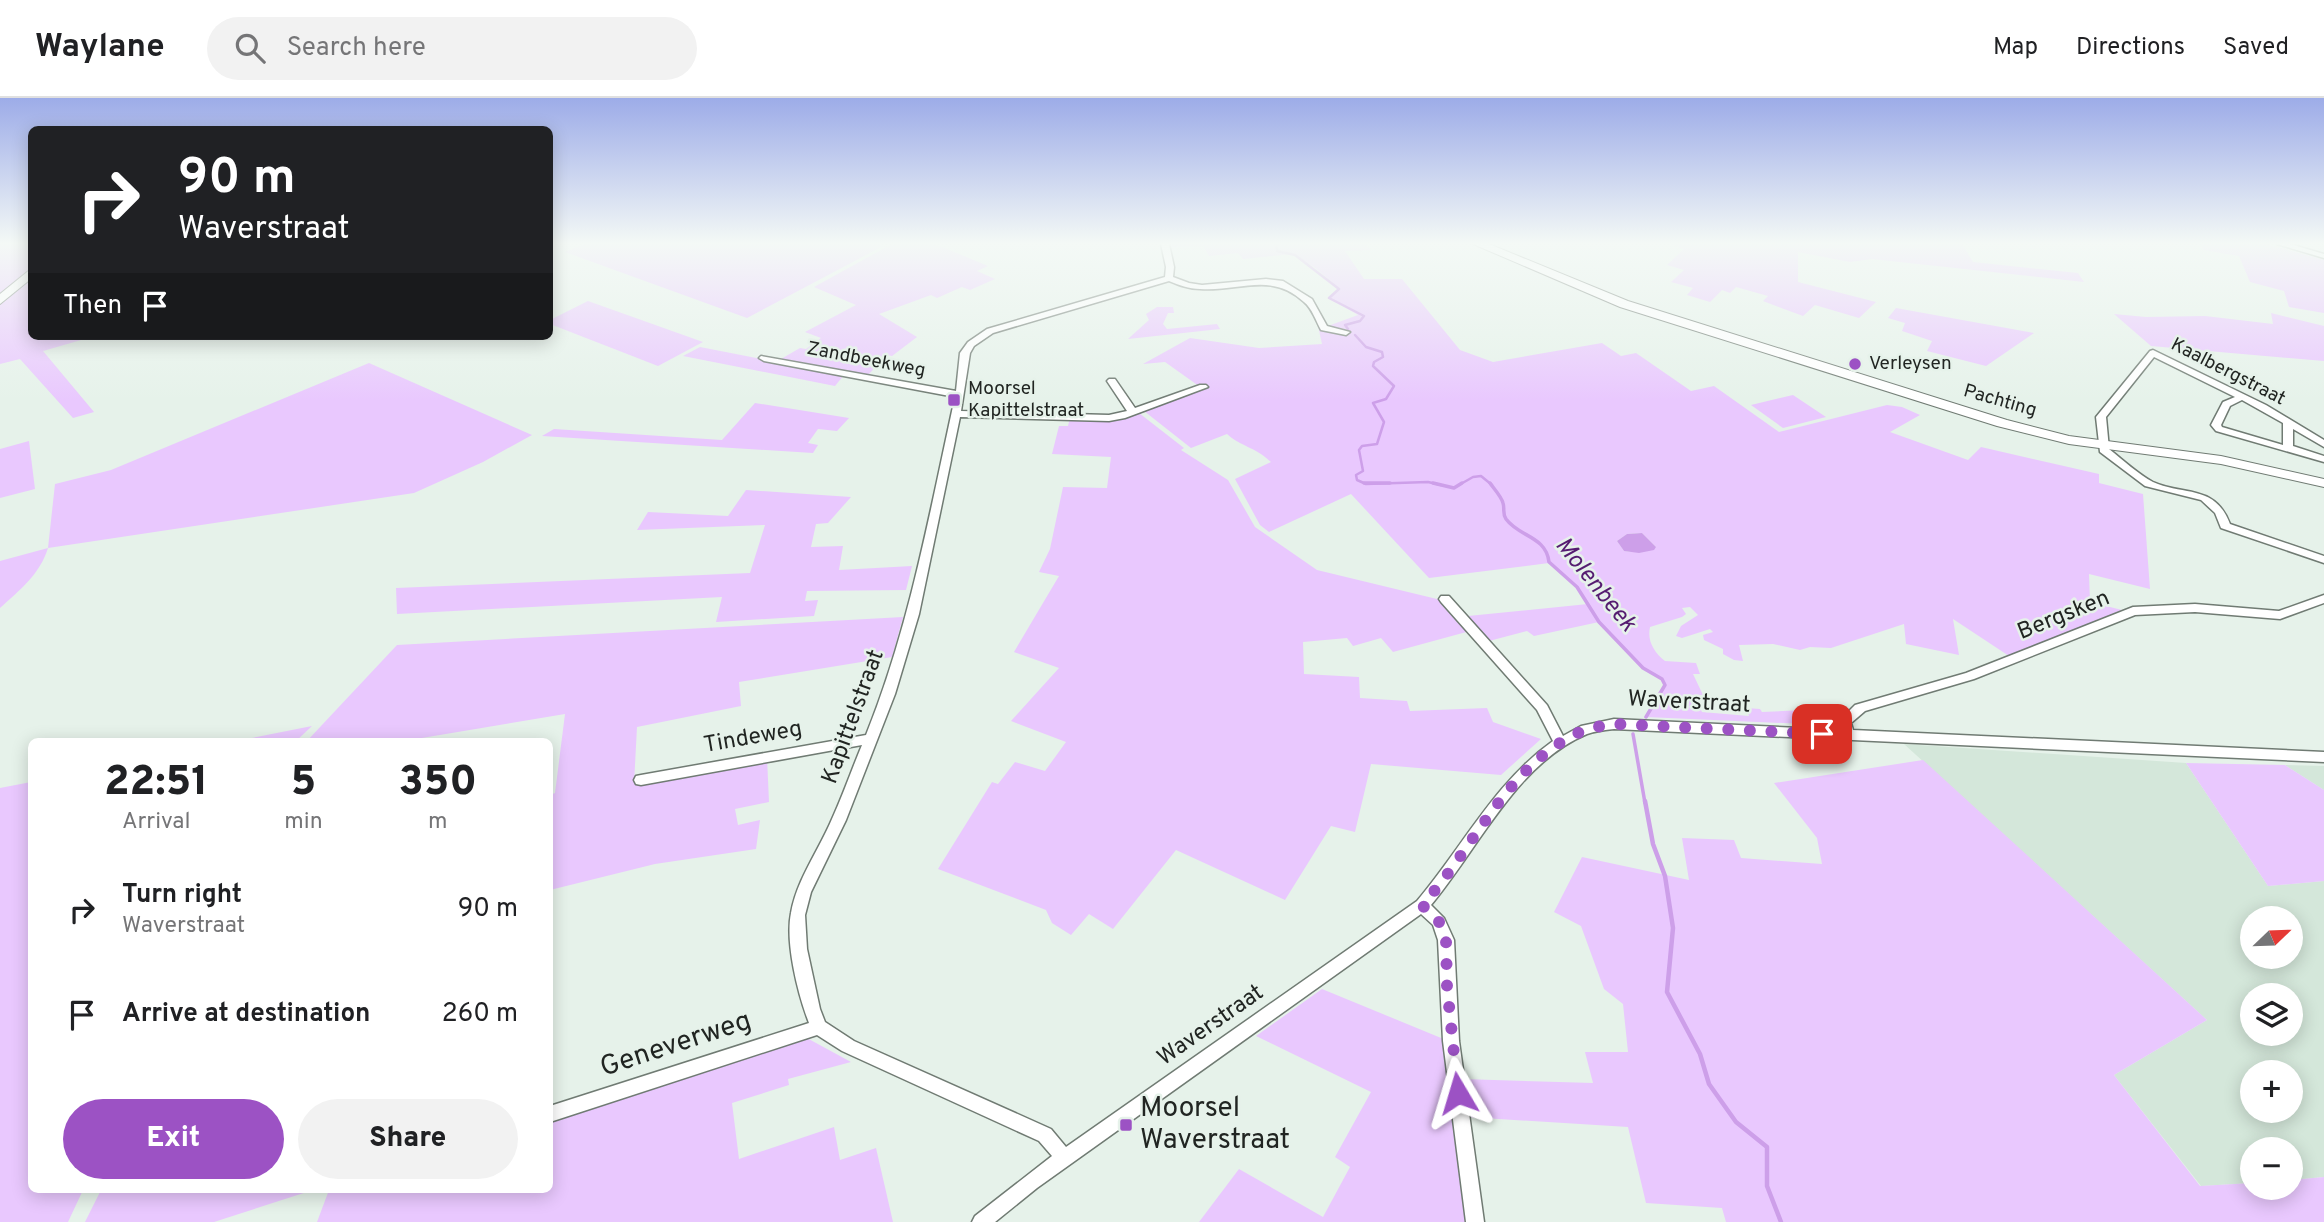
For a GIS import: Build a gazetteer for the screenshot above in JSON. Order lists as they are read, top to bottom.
{
  "streets": {
    "main road": ["Pachting"],
    "street": [
      "Zandbeekweg",
      "Kaalbergstraat",
      "Bergsken",
      "Waverstraat",
      "Kapittelstraat",
      "Tindeweg",
      "Geneverweg"
    ]
  },
  "crossings": [
    ["Zandbeekweg", "Kapittelstraat"],
    ["Kaalbergstraat", "Pachting"],
    ["Bergsken", "Waverstraat"],
    ["Kapittelstraat", "Tindeweg"],
    ["Kapittelstraat", "Geneverweg"]
  ],
  "water": ["Molenbeek"],
  "places": {
    "other": ["Verleysen"],
    "transit": ["Moorsel Kapittelstraat", "Moorsel Waverstraat"]
  },
  "north": "top right",
  "page": {
    "header": "Waylane",
    "search": "Search here",
    "nav": ["Map", "Directions", "Saved"],
    "turn": ["90 m", "Waverstraat"],
    "then": "Then",
    "eta": [
      "22:51",
      "Arrival",
      "5",
      "min",
      "350",
      "m"
    ],
    "list": [
      {
        "name": "Turn right",
        "note": "Waverstraat",
        "value": "90 m"
      },
      {
        "name": "Arrive at destination",
        "value": "260 m"
      }
    ],
    "map_buttons": ["+", "−"],
    "buttons": ["Exit", "Share"]
  }
}
